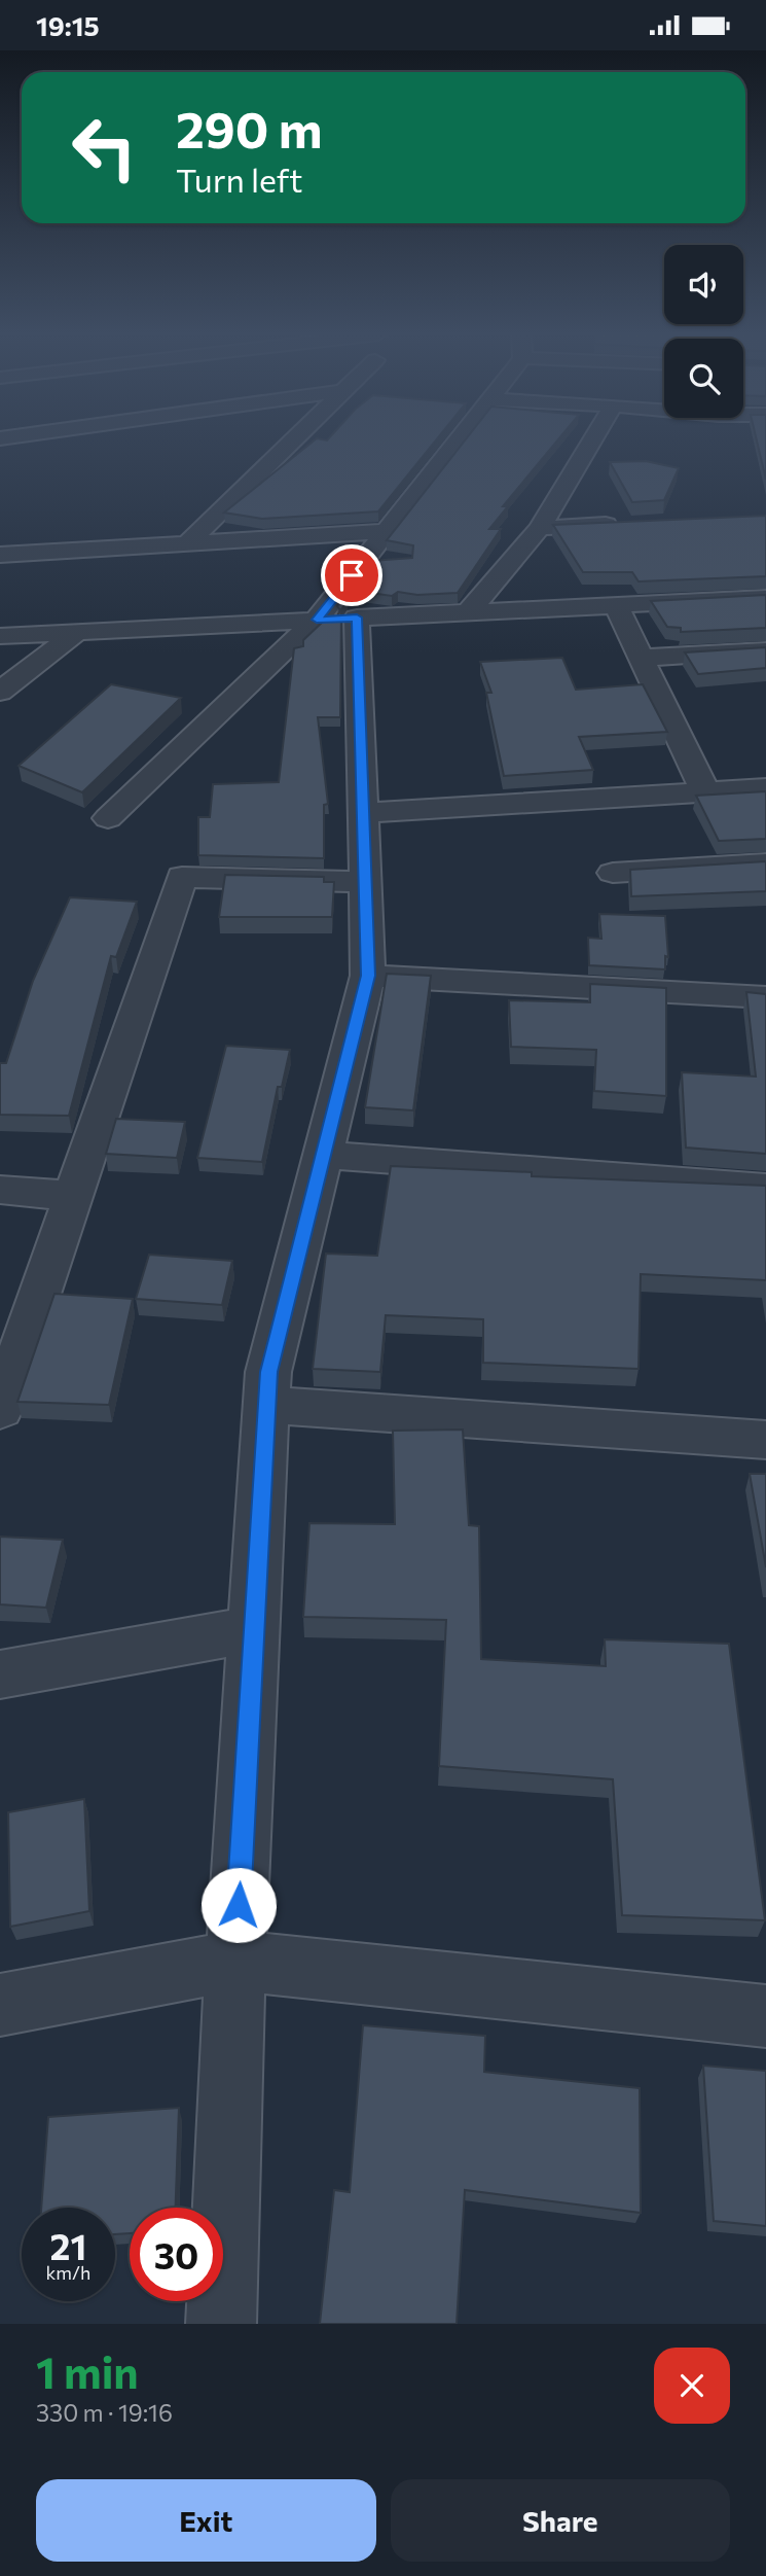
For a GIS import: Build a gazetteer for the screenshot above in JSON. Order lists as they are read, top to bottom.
{
  "page": {
    "status": "19:15",
    "turn": ["290 m", "Turn left"],
    "speed": "21 km/h",
    "limit": "30",
    "heading": ["1 min", "330 m · 19:16"],
    "buttons": ["Exit", "Share"]
  }
}
